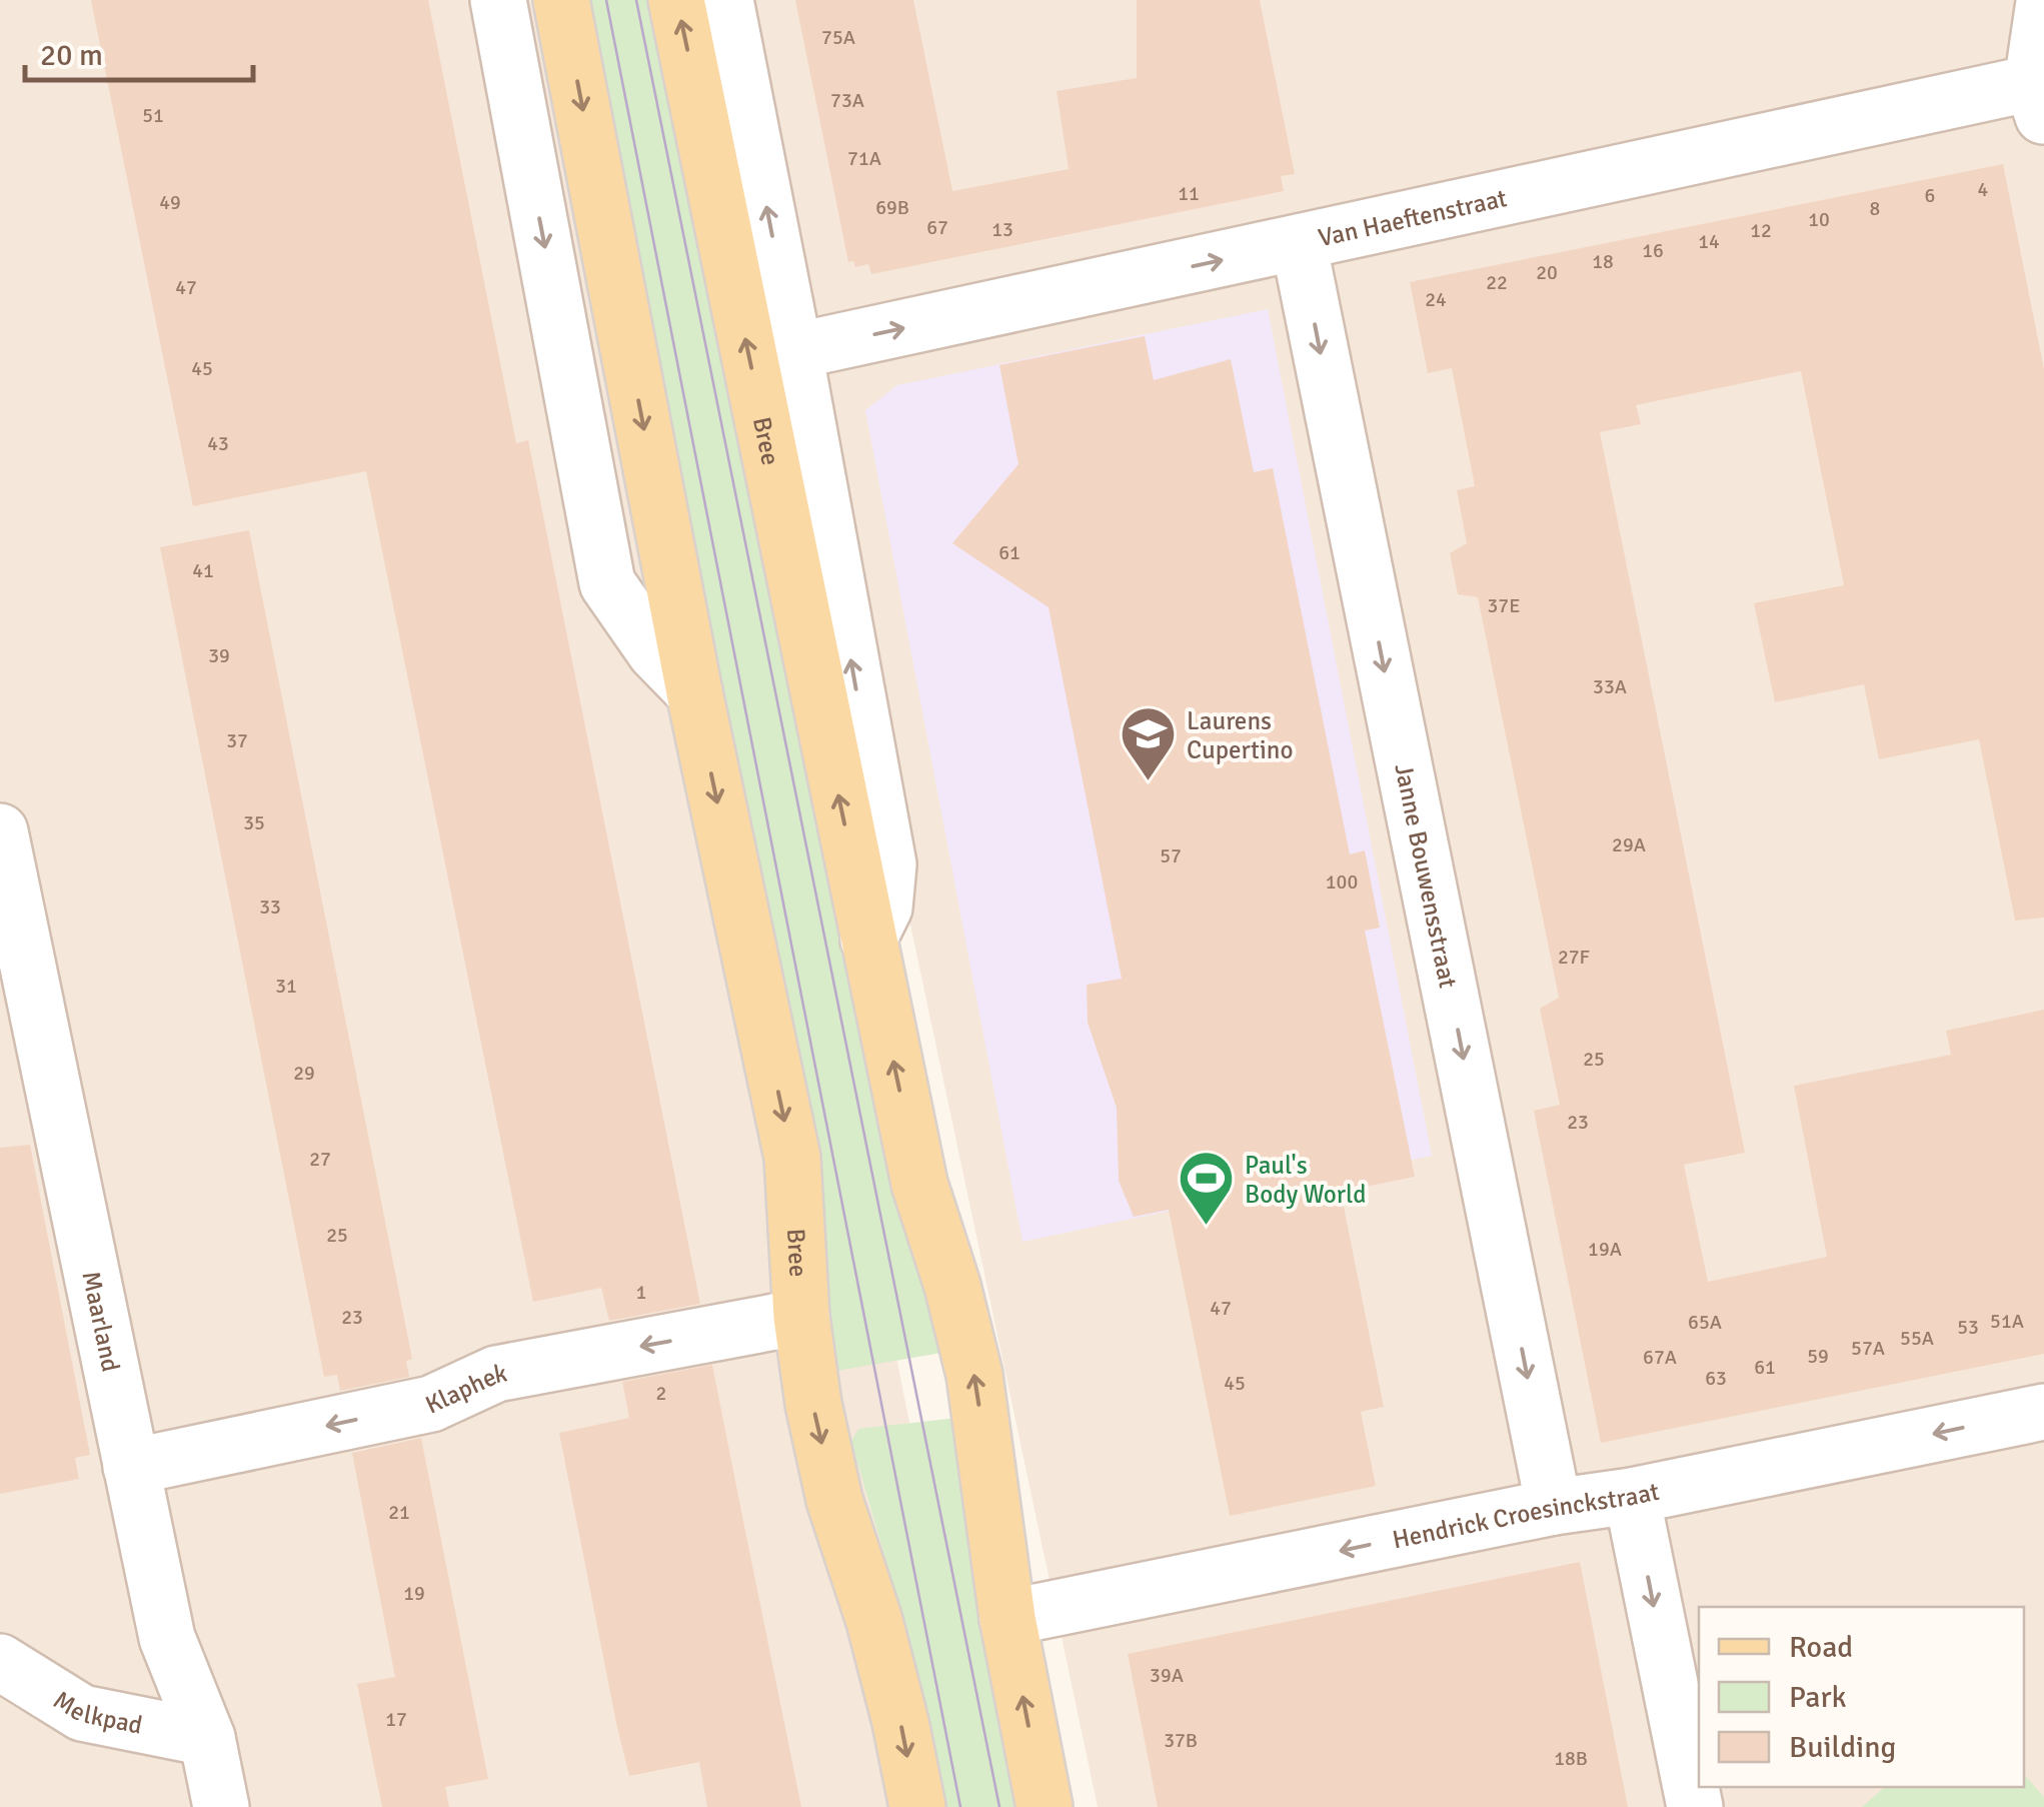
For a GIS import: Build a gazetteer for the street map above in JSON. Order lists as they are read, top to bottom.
{
  "streets": {
    "main road": ["Bree"],
    "street": [
      "Van Haeftenstraat",
      "Janne Bouwensstraat",
      "Maarland",
      "Klaphek",
      "Hendrick Croesinckstraat",
      "Melkpad"
    ]
  },
  "crossings": [
    ["Van Haeftenstraat", "Bree"],
    ["Van Haeftenstraat", "Janne Bouwensstraat"],
    ["Bree", "Klaphek"],
    ["Bree", "Hendrick Croesinckstraat"],
    ["Janne Bouwensstraat", "Hendrick Croesinckstraat"],
    ["Maarland", "Klaphek"],
    ["Maarland", "Melkpad"]
  ],
  "one_way": [
    "Van Haeftenstraat",
    "Janne Bouwensstraat",
    "Klaphek",
    "Hendrick Croesinckstraat"
  ],
  "places": {
    "school or university": ["Laurens Cupertino"],
    "sports": ["Paul's Body World"]
  },
  "house_numbers": [
    "75A",
    "73A",
    "51",
    "71A",
    "4",
    "11",
    "6",
    "49",
    "69B",
    "8",
    "10",
    "67",
    "13",
    "12",
    "14",
    "16",
    "18",
    "20",
    "22",
    "47",
    "24",
    "45",
    "43",
    "61",
    "41",
    "37E",
    "39",
    "33A",
    "37",
    "35",
    "29A",
    "57",
    "100",
    "33",
    "27F",
    "31",
    "25",
    "29",
    "23",
    "27",
    "25",
    "19A",
    "1",
    "47",
    "23",
    "51A",
    "65A",
    "53",
    "55A",
    "57A",
    "59",
    "67A",
    "61",
    "63",
    "45",
    "2",
    "21",
    "19",
    "39A",
    "17",
    "37B",
    "18B"
  ],
  "legend": ["Road", "Park", "Building"],
  "scale_bar": "20 m"
}
